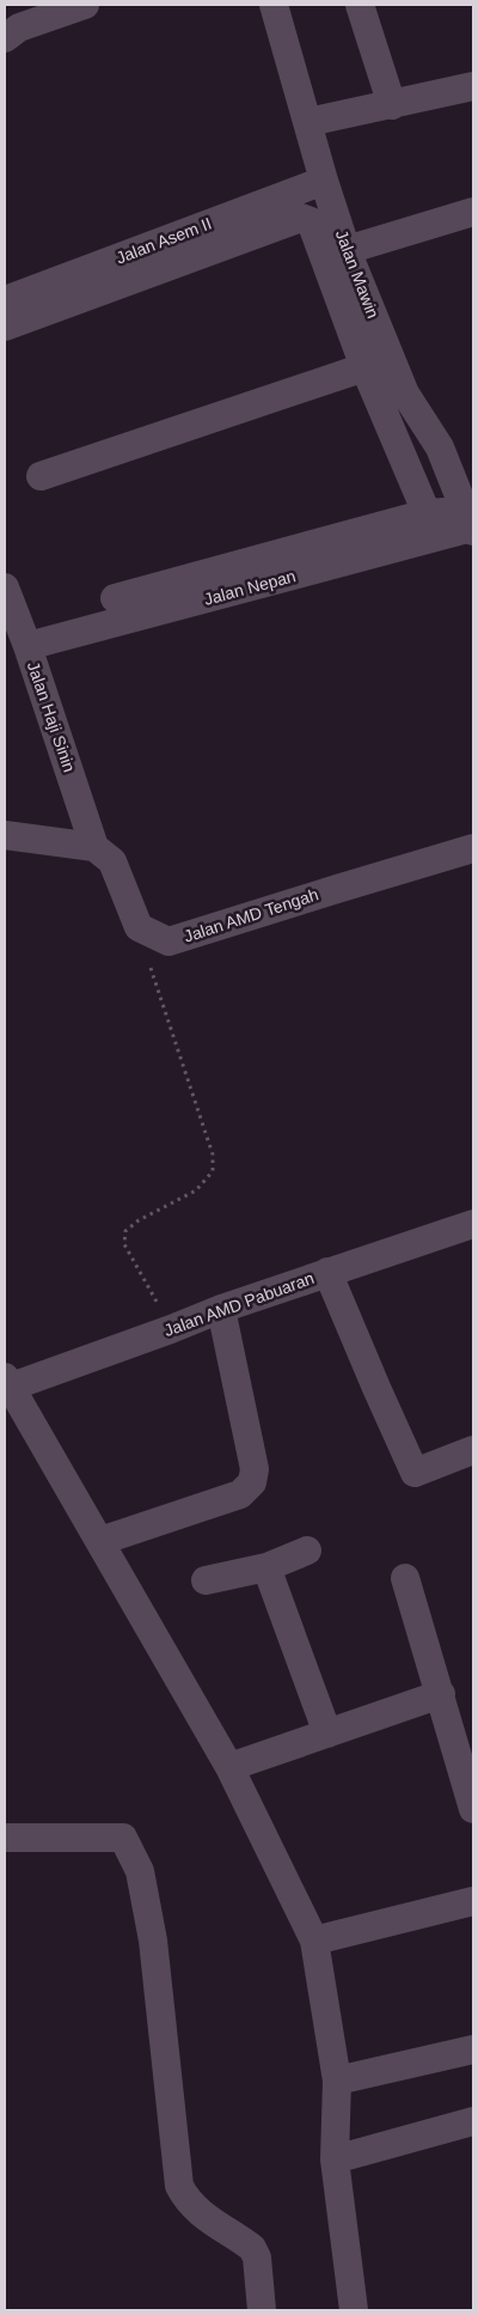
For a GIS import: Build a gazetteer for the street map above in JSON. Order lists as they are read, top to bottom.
{
  "streets": {
    "street": [
      "Jalan Asem II",
      "Jalan Mawin",
      "Jalan Nepan",
      "Jalan Haji Sinin",
      "Jalan AMD Tengah",
      "Jalan AMD Pabuaran"
    ]
  },
  "crossings": [
    ["Jalan Asem II", "Jalan Mawin"],
    ["Jalan Mawin", "Jalan Nepan"],
    ["Jalan Nepan", "Jalan Haji Sinin"]
  ]
}
